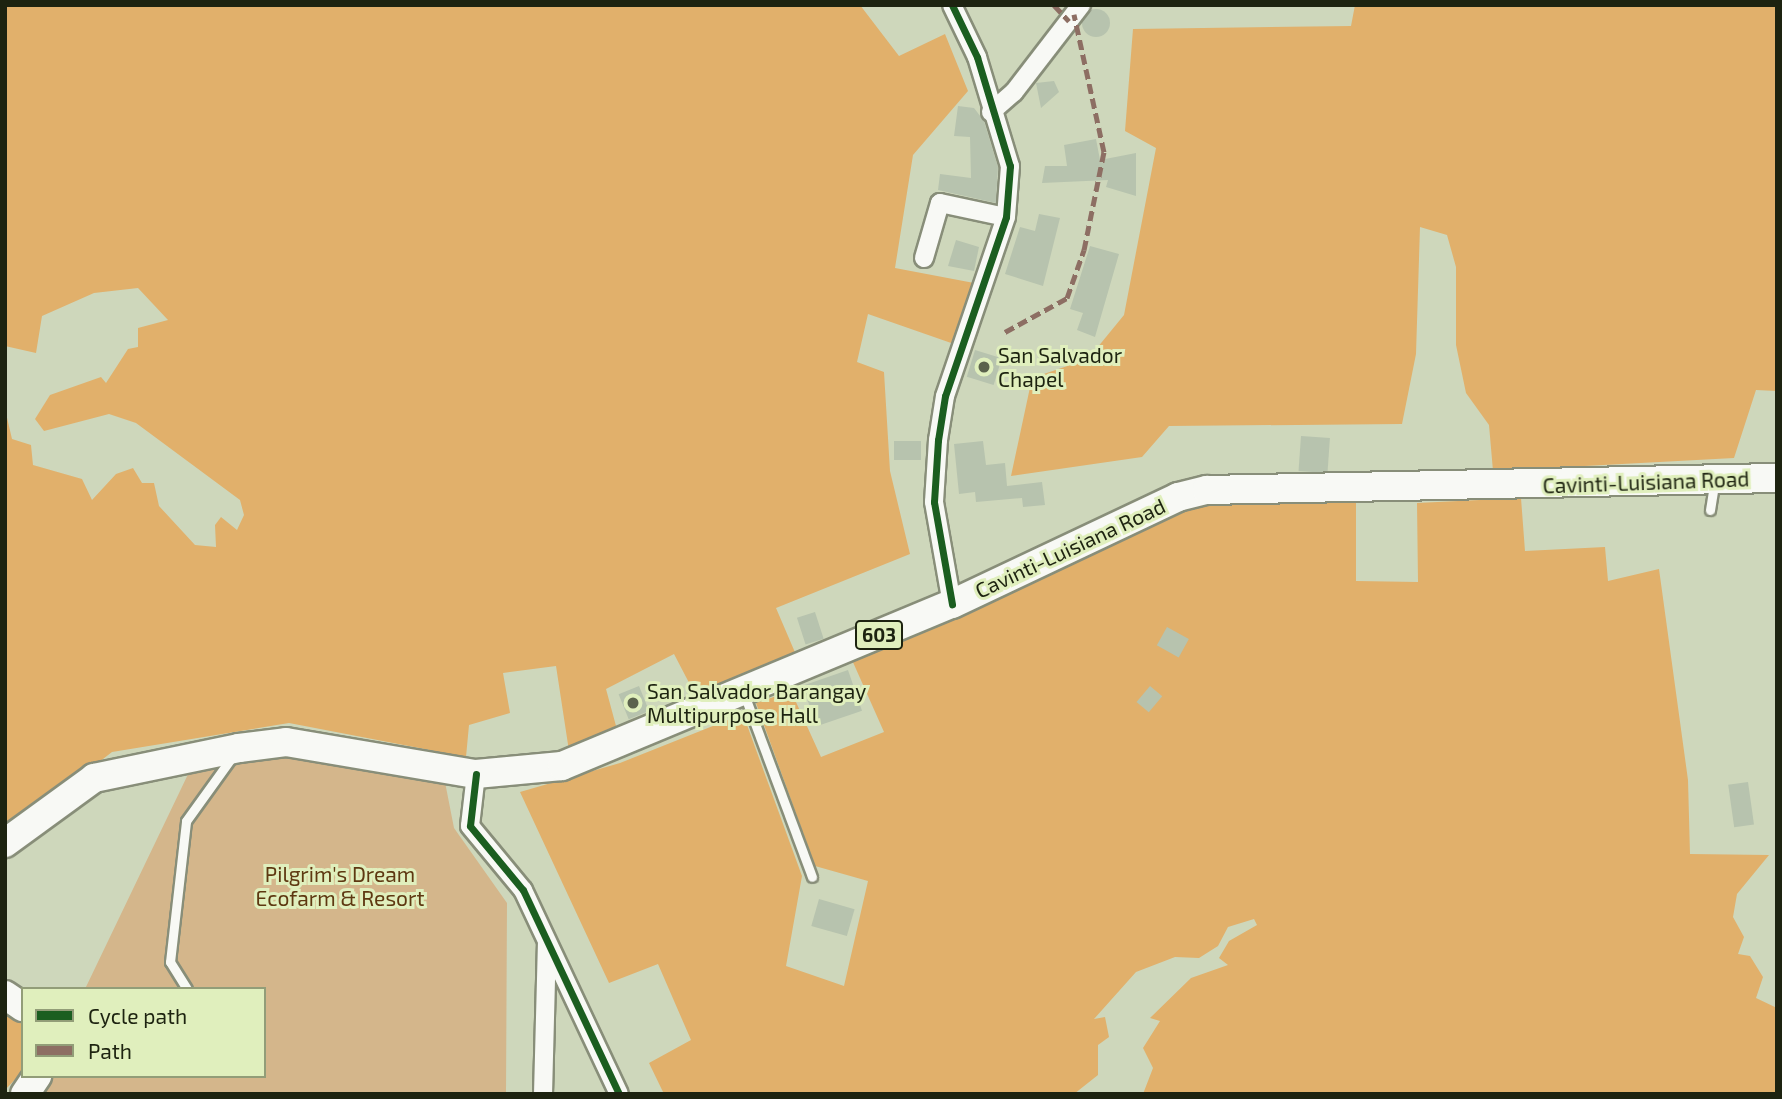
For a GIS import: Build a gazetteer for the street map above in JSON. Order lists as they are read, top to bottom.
{
  "streets": {
    "main road": ["Cavinti-Luisiana Road", "603"]
  },
  "parks": ["Pilgrim's Dream Ecofarm & Resort"],
  "places": ["San Salvador Chapel", "San Salvador Barangay Multipurpose Hall"],
  "legend": ["Cycle path", "Path"]
}
